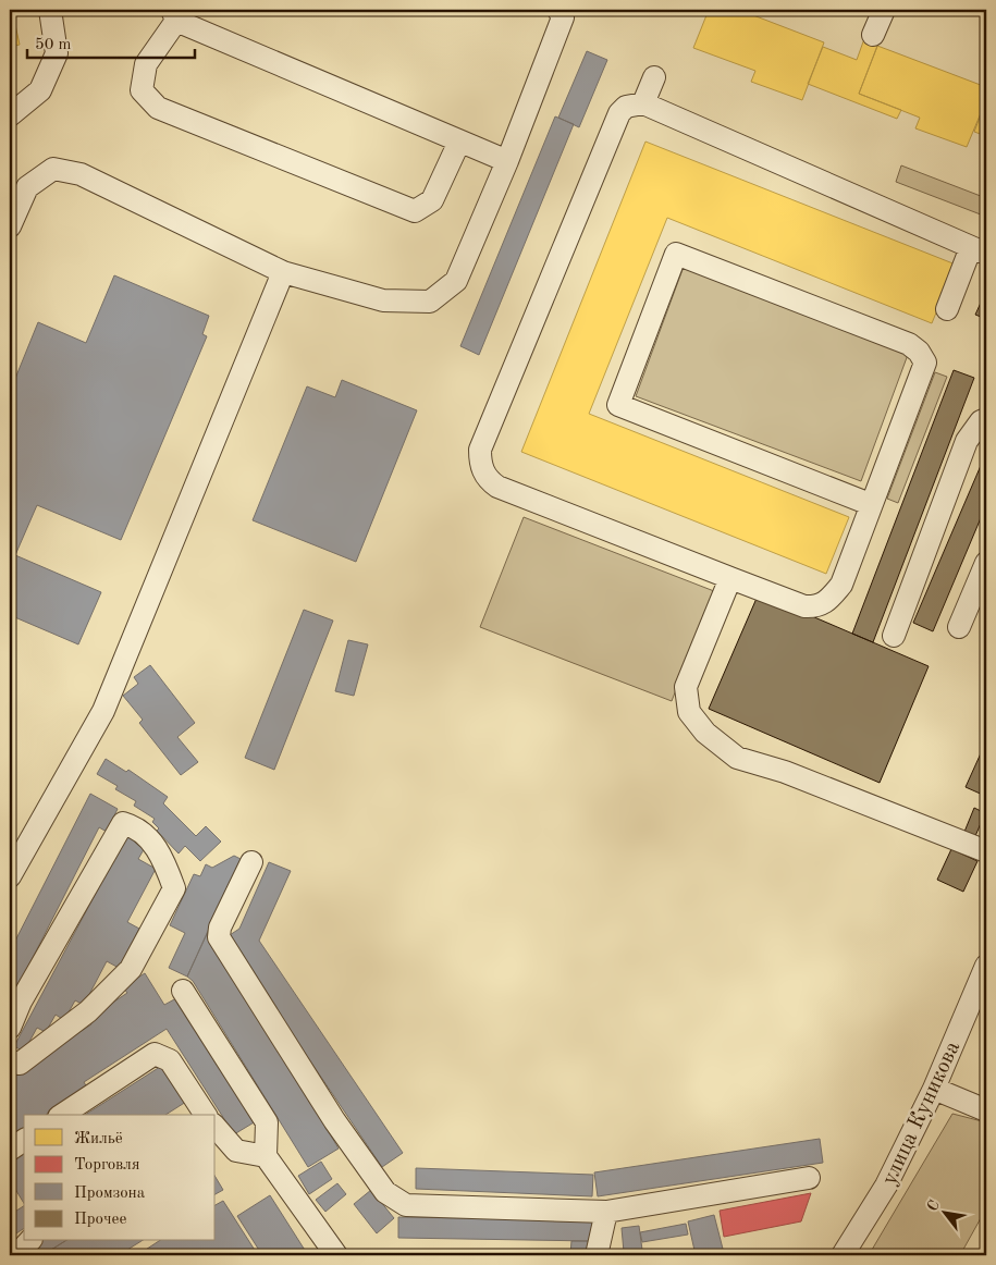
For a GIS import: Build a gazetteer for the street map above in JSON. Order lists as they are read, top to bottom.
{
  "streets": {
    "street": ["улица Куникова"]
  },
  "legend": [
    "Жильё",
    "Торговля",
    "Промзона",
    "Прочее"
  ],
  "scale_bar": "50 m",
  "north": "top left"
}
